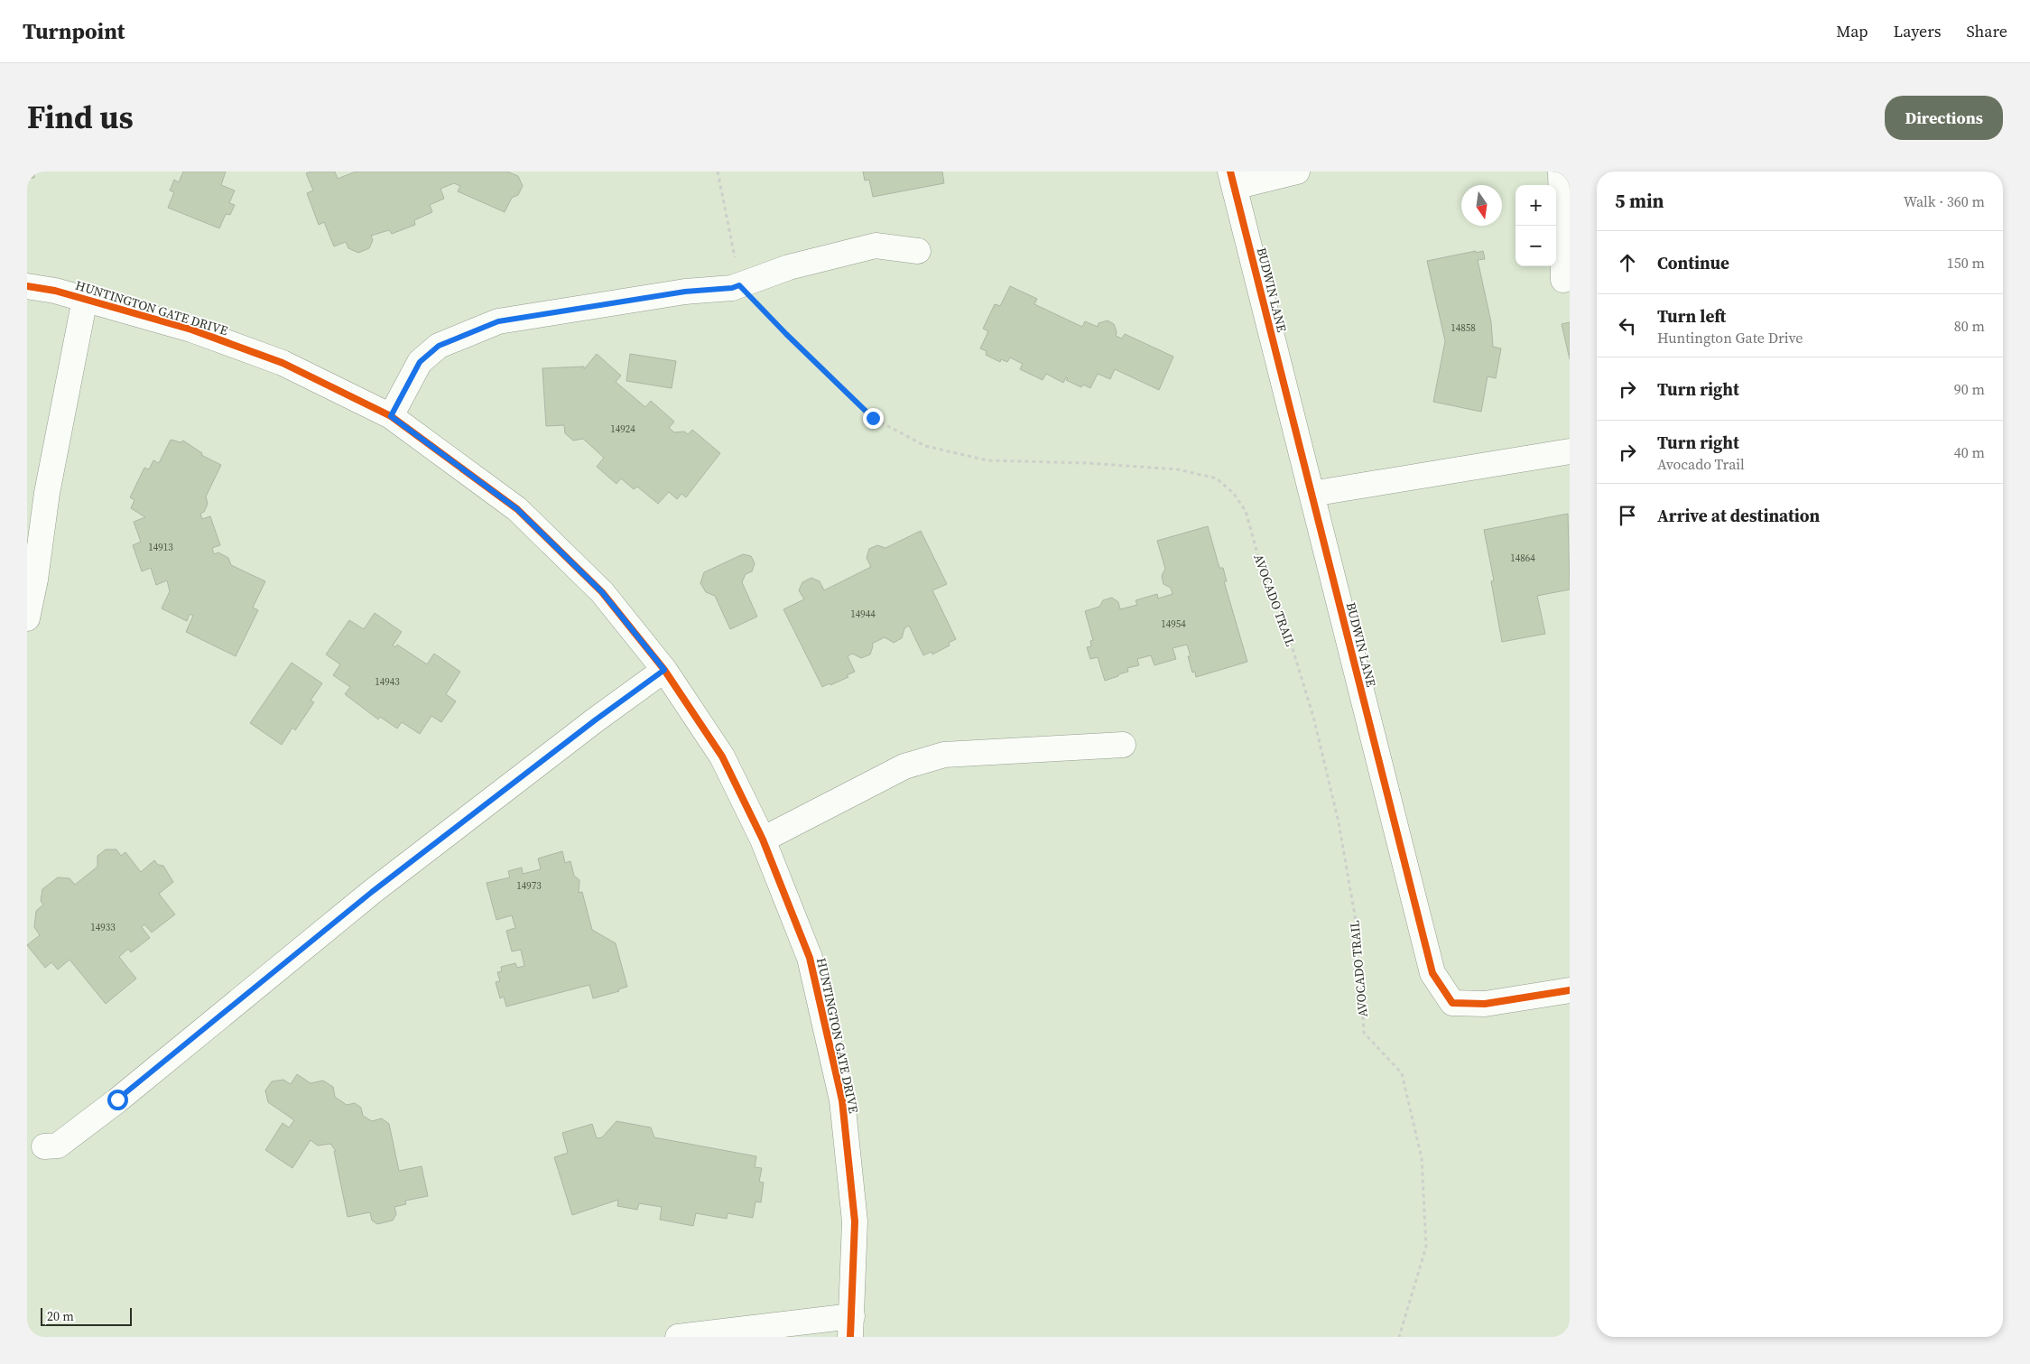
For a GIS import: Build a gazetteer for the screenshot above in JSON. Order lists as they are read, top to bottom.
{
  "streets": {
    "street": ["BUDWIN LANE", "HUNTINGTON GATE DRIVE"],
    "path": ["AVOCADO TRAIL"]
  },
  "house_numbers": [
    "14858",
    "14924",
    "14913",
    "14864",
    "14944",
    "14954",
    "14943",
    "14973",
    "14933"
  ],
  "scale_bar": "20 m",
  "north": "bottom",
  "page": {
    "header": "Turnpoint",
    "nav": ["Map", "Layers", "Share"],
    "title": "Find us",
    "buttons": "Directions",
    "heading": ["5 min", "Walk · 360 m"],
    "map_buttons": ["+", "−"],
    "list": [
      ["Continue", "150 m"],
      ["Turn left", "Huntington Gate Drive", "80 m"],
      ["Turn right", "90 m"],
      ["Turn right", "Avocado Trail", "40 m"],
      "Arrive at destination"
    ],
    "scale": "20 m"
  }
}
